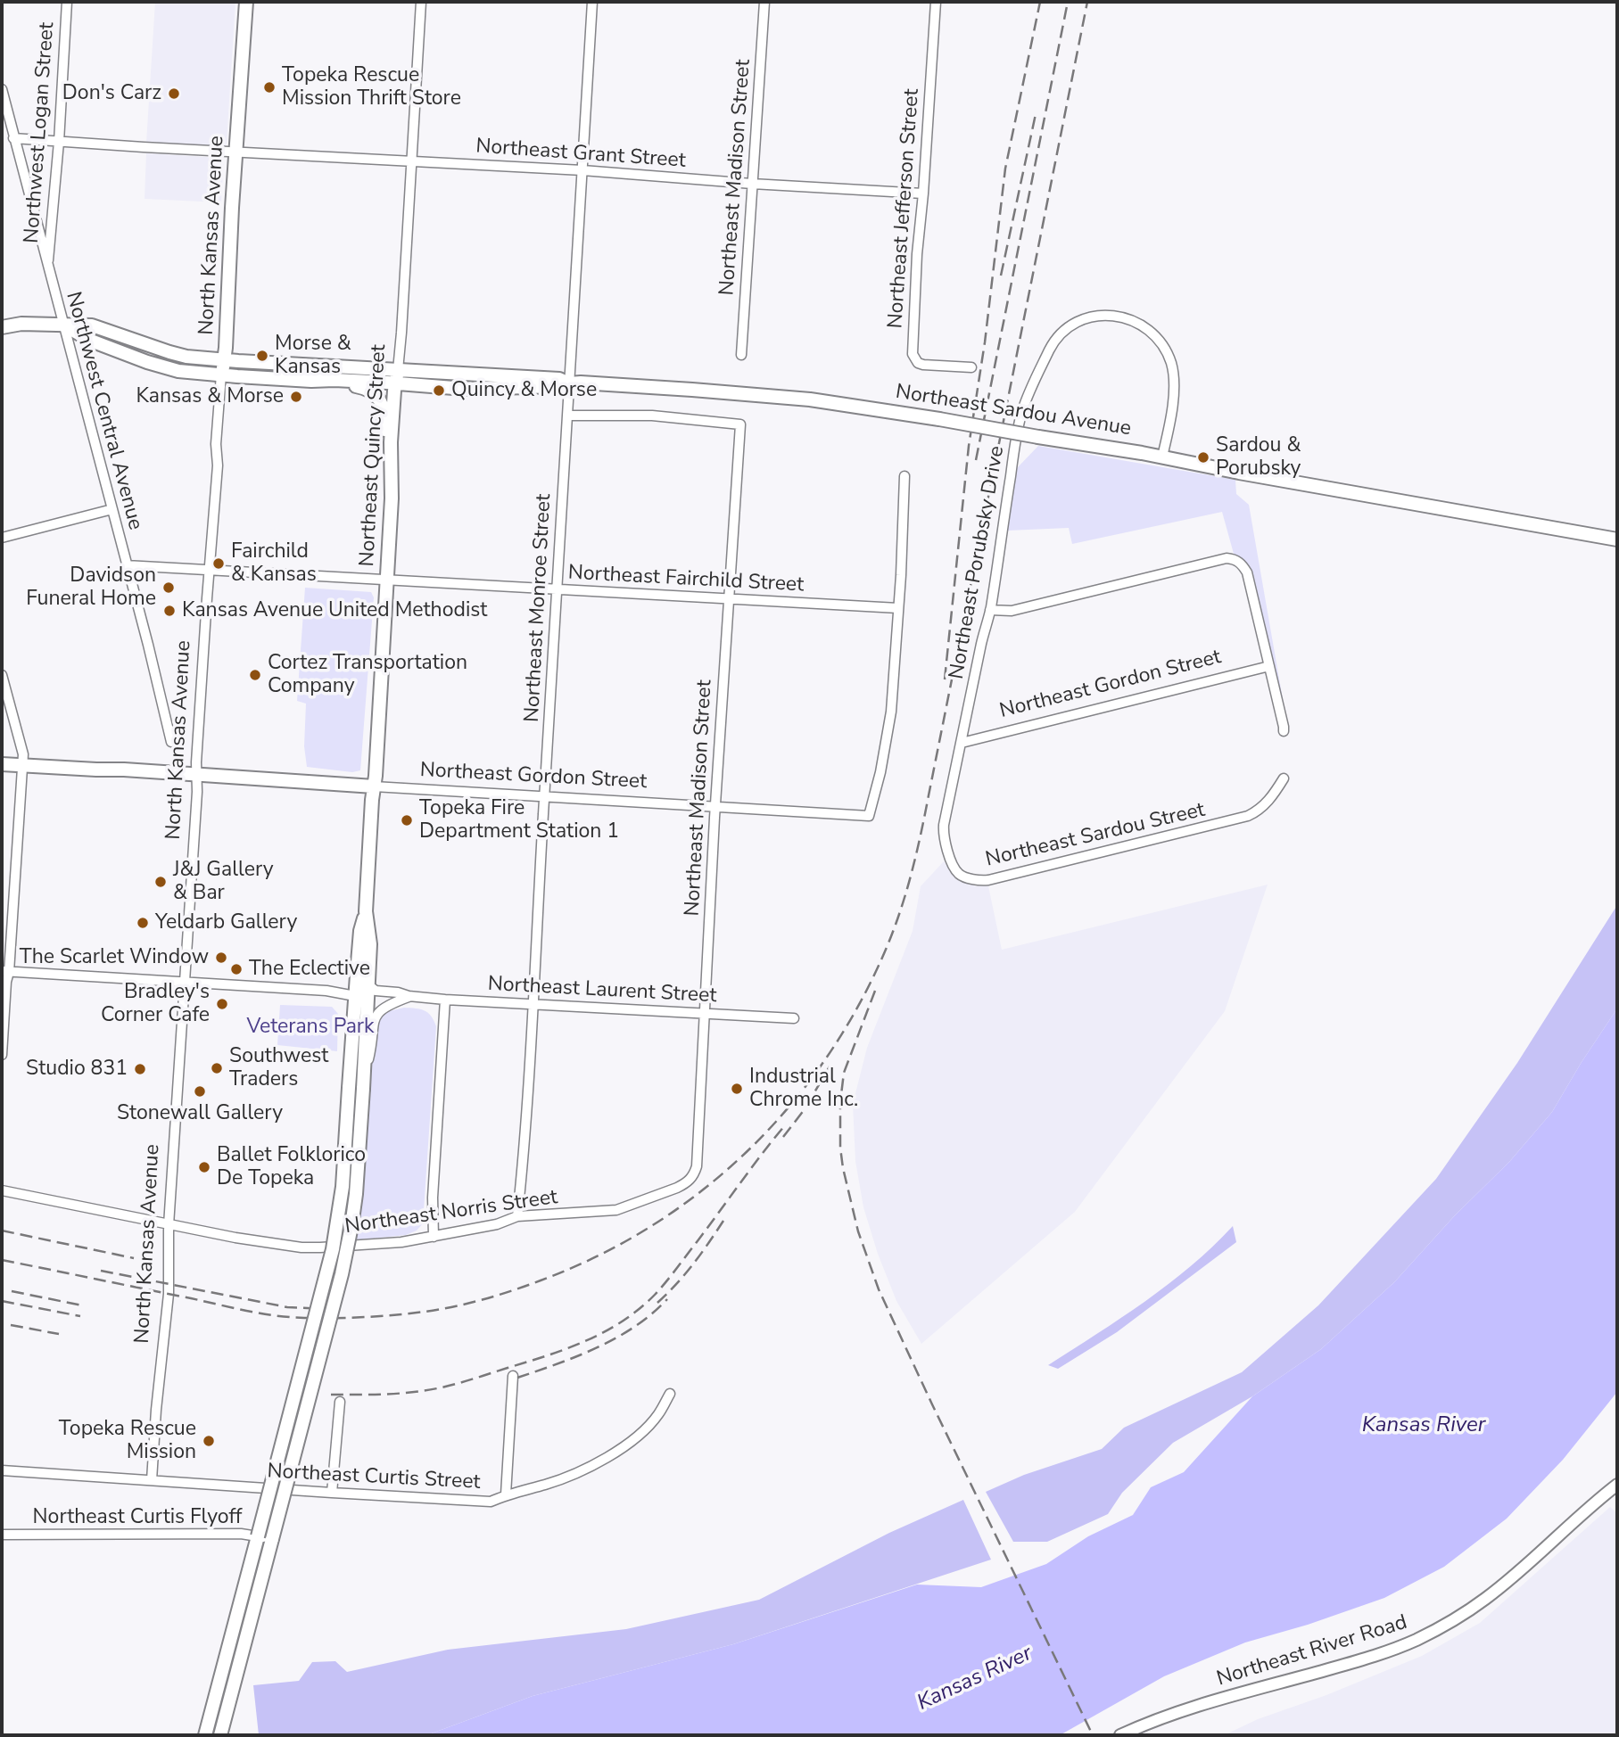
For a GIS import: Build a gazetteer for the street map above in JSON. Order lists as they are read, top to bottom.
{
  "streets": {
    "main road": [
      "North Kansas Avenue",
      "Northeast Sardou Avenue",
      "Northeast Quincy Street",
      "Northeast Gordon Street"
    ],
    "street": [
      "Northwest Logan Street",
      "Northeast Grant Street",
      "Northeast Madison Street",
      "Northeast Jefferson Street",
      "Northwest Central Avenue",
      "Northeast Porubsky Drive",
      "Northeast Fairchild Street",
      "Northeast Monroe Street",
      "Northeast Sardou Street",
      "Northeast Laurent Street",
      "Northeast Norris Street",
      "Northeast Curtis Street",
      "Northeast Curtis Flyoff",
      "Northeast River Road"
    ]
  },
  "crossings": [
    ["Northwest Logan Street", "Northeast Grant Street"],
    ["Northwest Logan Street", "Northwest Central Avenue"],
    ["Northeast Grant Street", "Northeast Madison Street"],
    ["Northeast Grant Street", "Northeast Jefferson Street"],
    ["Northeast Grant Street", "North Kansas Avenue"],
    ["Northeast Grant Street", "Northwest Central Avenue"],
    ["Northeast Grant Street", "Northeast Quincy Street"],
    ["Northeast Grant Street", "Northeast Monroe Street"],
    ["Northeast Madison Street", "Northeast Fairchild Street"],
    ["Northeast Madison Street", "Northeast Monroe Street"],
    ["Northeast Madison Street", "Northeast Gordon Street"],
    ["Northeast Madison Street", "Northeast Laurent Street"],
    ["Northeast Madison Street", "Northeast Norris Street"],
    ["North Kansas Avenue", "Northeast Fairchild Street"],
    ["North Kansas Avenue", "Northeast Gordon Street"],
    ["North Kansas Avenue", "Northeast Norris Street"],
    ["North Kansas Avenue", "Northeast Curtis Street"],
    ["Northwest Central Avenue", "Northeast Fairchild Street"],
    ["Northeast Sardou Avenue", "Northeast Quincy Street"],
    ["Northeast Sardou Avenue", "Northeast Porubsky Drive"],
    ["Northeast Sardou Avenue", "Northeast Monroe Street"],
    ["Northeast Quincy Street", "Northeast Fairchild Street"],
    ["Northeast Quincy Street", "Northeast Gordon Street"],
    ["Northeast Quincy Street", "Northeast Laurent Street"],
    ["Northeast Quincy Street", "Northeast Curtis Flyoff"],
    ["Northeast Porubsky Drive", "Northeast Gordon Street"],
    ["Northeast Porubsky Drive", "Northeast Sardou Street"],
    ["Northeast Fairchild Street", "Northeast Monroe Street"],
    ["Northeast Fairchild Street", "Northeast Gordon Street"],
    ["Northeast Monroe Street", "Northeast Gordon Street"],
    ["Northeast Monroe Street", "Northeast Laurent Street"],
    ["Northeast Monroe Street", "Northeast Norris Street"]
  ],
  "water": ["Kansas River"],
  "parks": ["Veterans Park"],
  "places": [
    "Topeka Rescue Mission Thrift Store",
    "Don's Carz",
    "Morse & Kansas",
    "Quincy & Morse",
    "Kansas & Morse",
    "Sardou & Porubsky",
    "Fairchild & Kansas",
    "Davidson Funeral Home",
    "Kansas Avenue United Methodist",
    "Cortez Transportation Company",
    "Topeka Fire Department Station 1",
    "J&J Gallery & Bar",
    "Yeldarb Gallery",
    "The Scarlet Window",
    "The Eclective",
    "Bradley's Corner Cafe",
    "Southwest Traders",
    "Studio 831",
    "Industrial Chrome Inc.",
    "Stonewall Gallery",
    "Ballet Folklorico De Topeka",
    "Topeka Rescue Mission"
  ]
}
